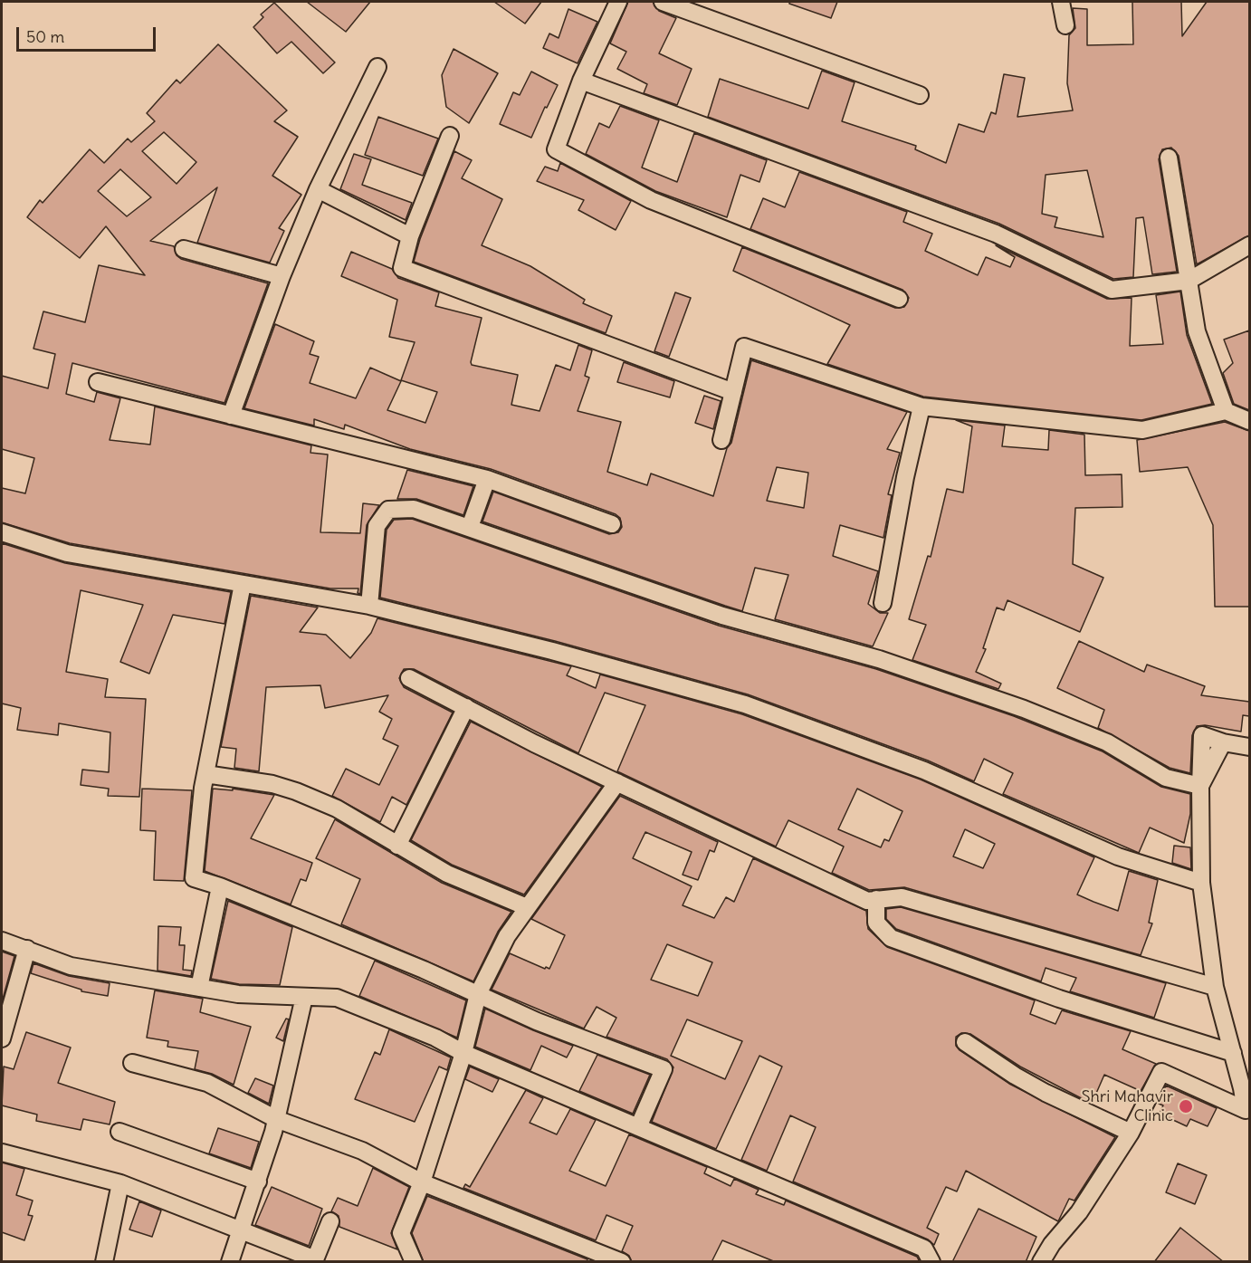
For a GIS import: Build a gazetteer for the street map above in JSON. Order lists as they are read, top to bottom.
{
  "places": ["Shri Mahavir Clinic"],
  "scale_bar": "50 m"
}
